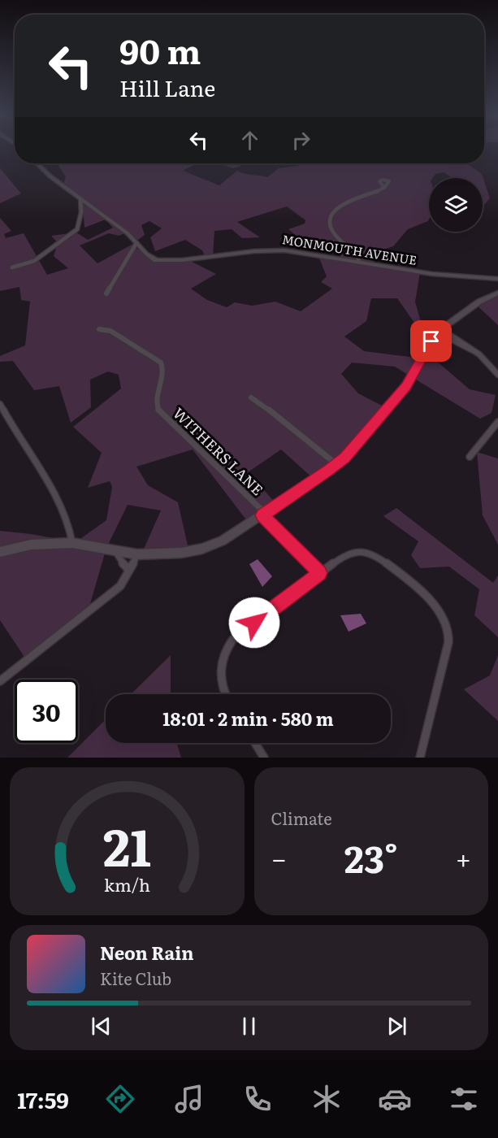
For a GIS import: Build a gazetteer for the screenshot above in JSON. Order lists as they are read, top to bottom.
{
  "streets": {
    "street": ["MONMOUTH AVENUE", "WITHERS LANE"]
  },
  "page": {
    "turn": ["90 m", "Hill Lane"],
    "limit": "30",
    "trip": "18:01 · 2 min · 580 m",
    "tile": "Climate",
    "heat": ["−", "23°", "+"],
    "song": ["Neon Rain", "Kite Club"],
    "tabs": "17:59",
    "gauge": ["21", "km/h"]
  }
}
